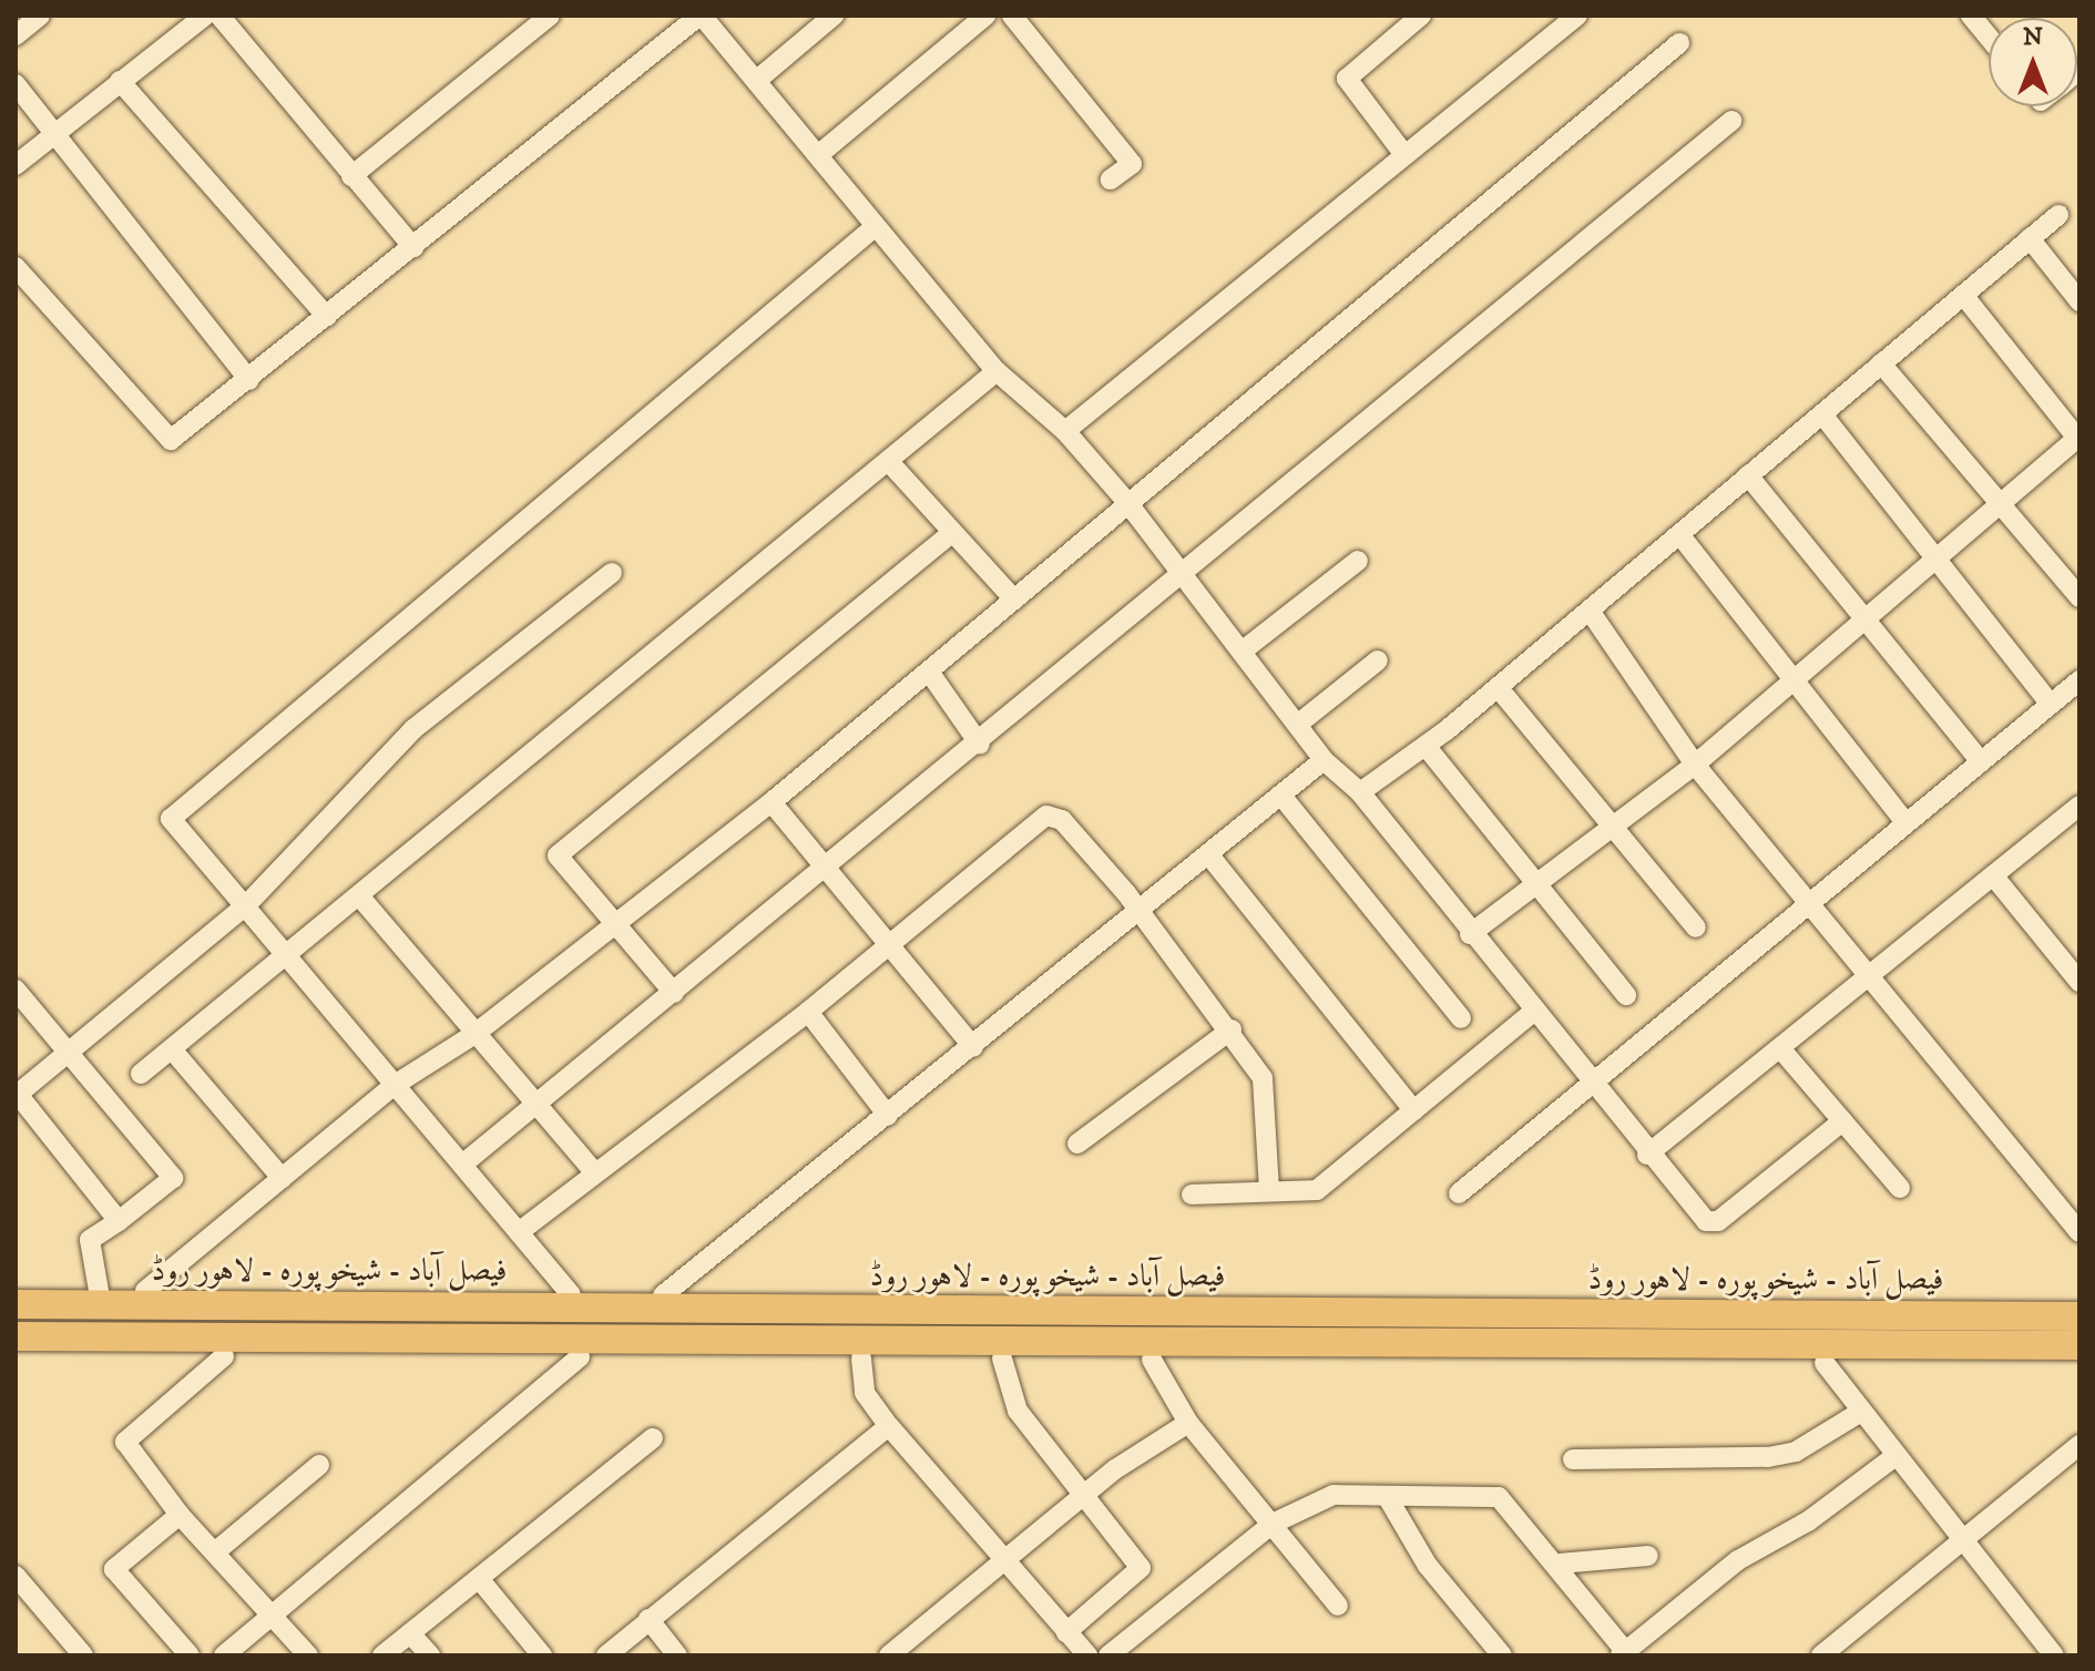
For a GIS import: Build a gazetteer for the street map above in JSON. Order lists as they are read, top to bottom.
{
  "streets": {
    "highway": ["فیصل آباد - شیخو پورہ - لاہور روڈ"]
  },
  "north": "top"
}
